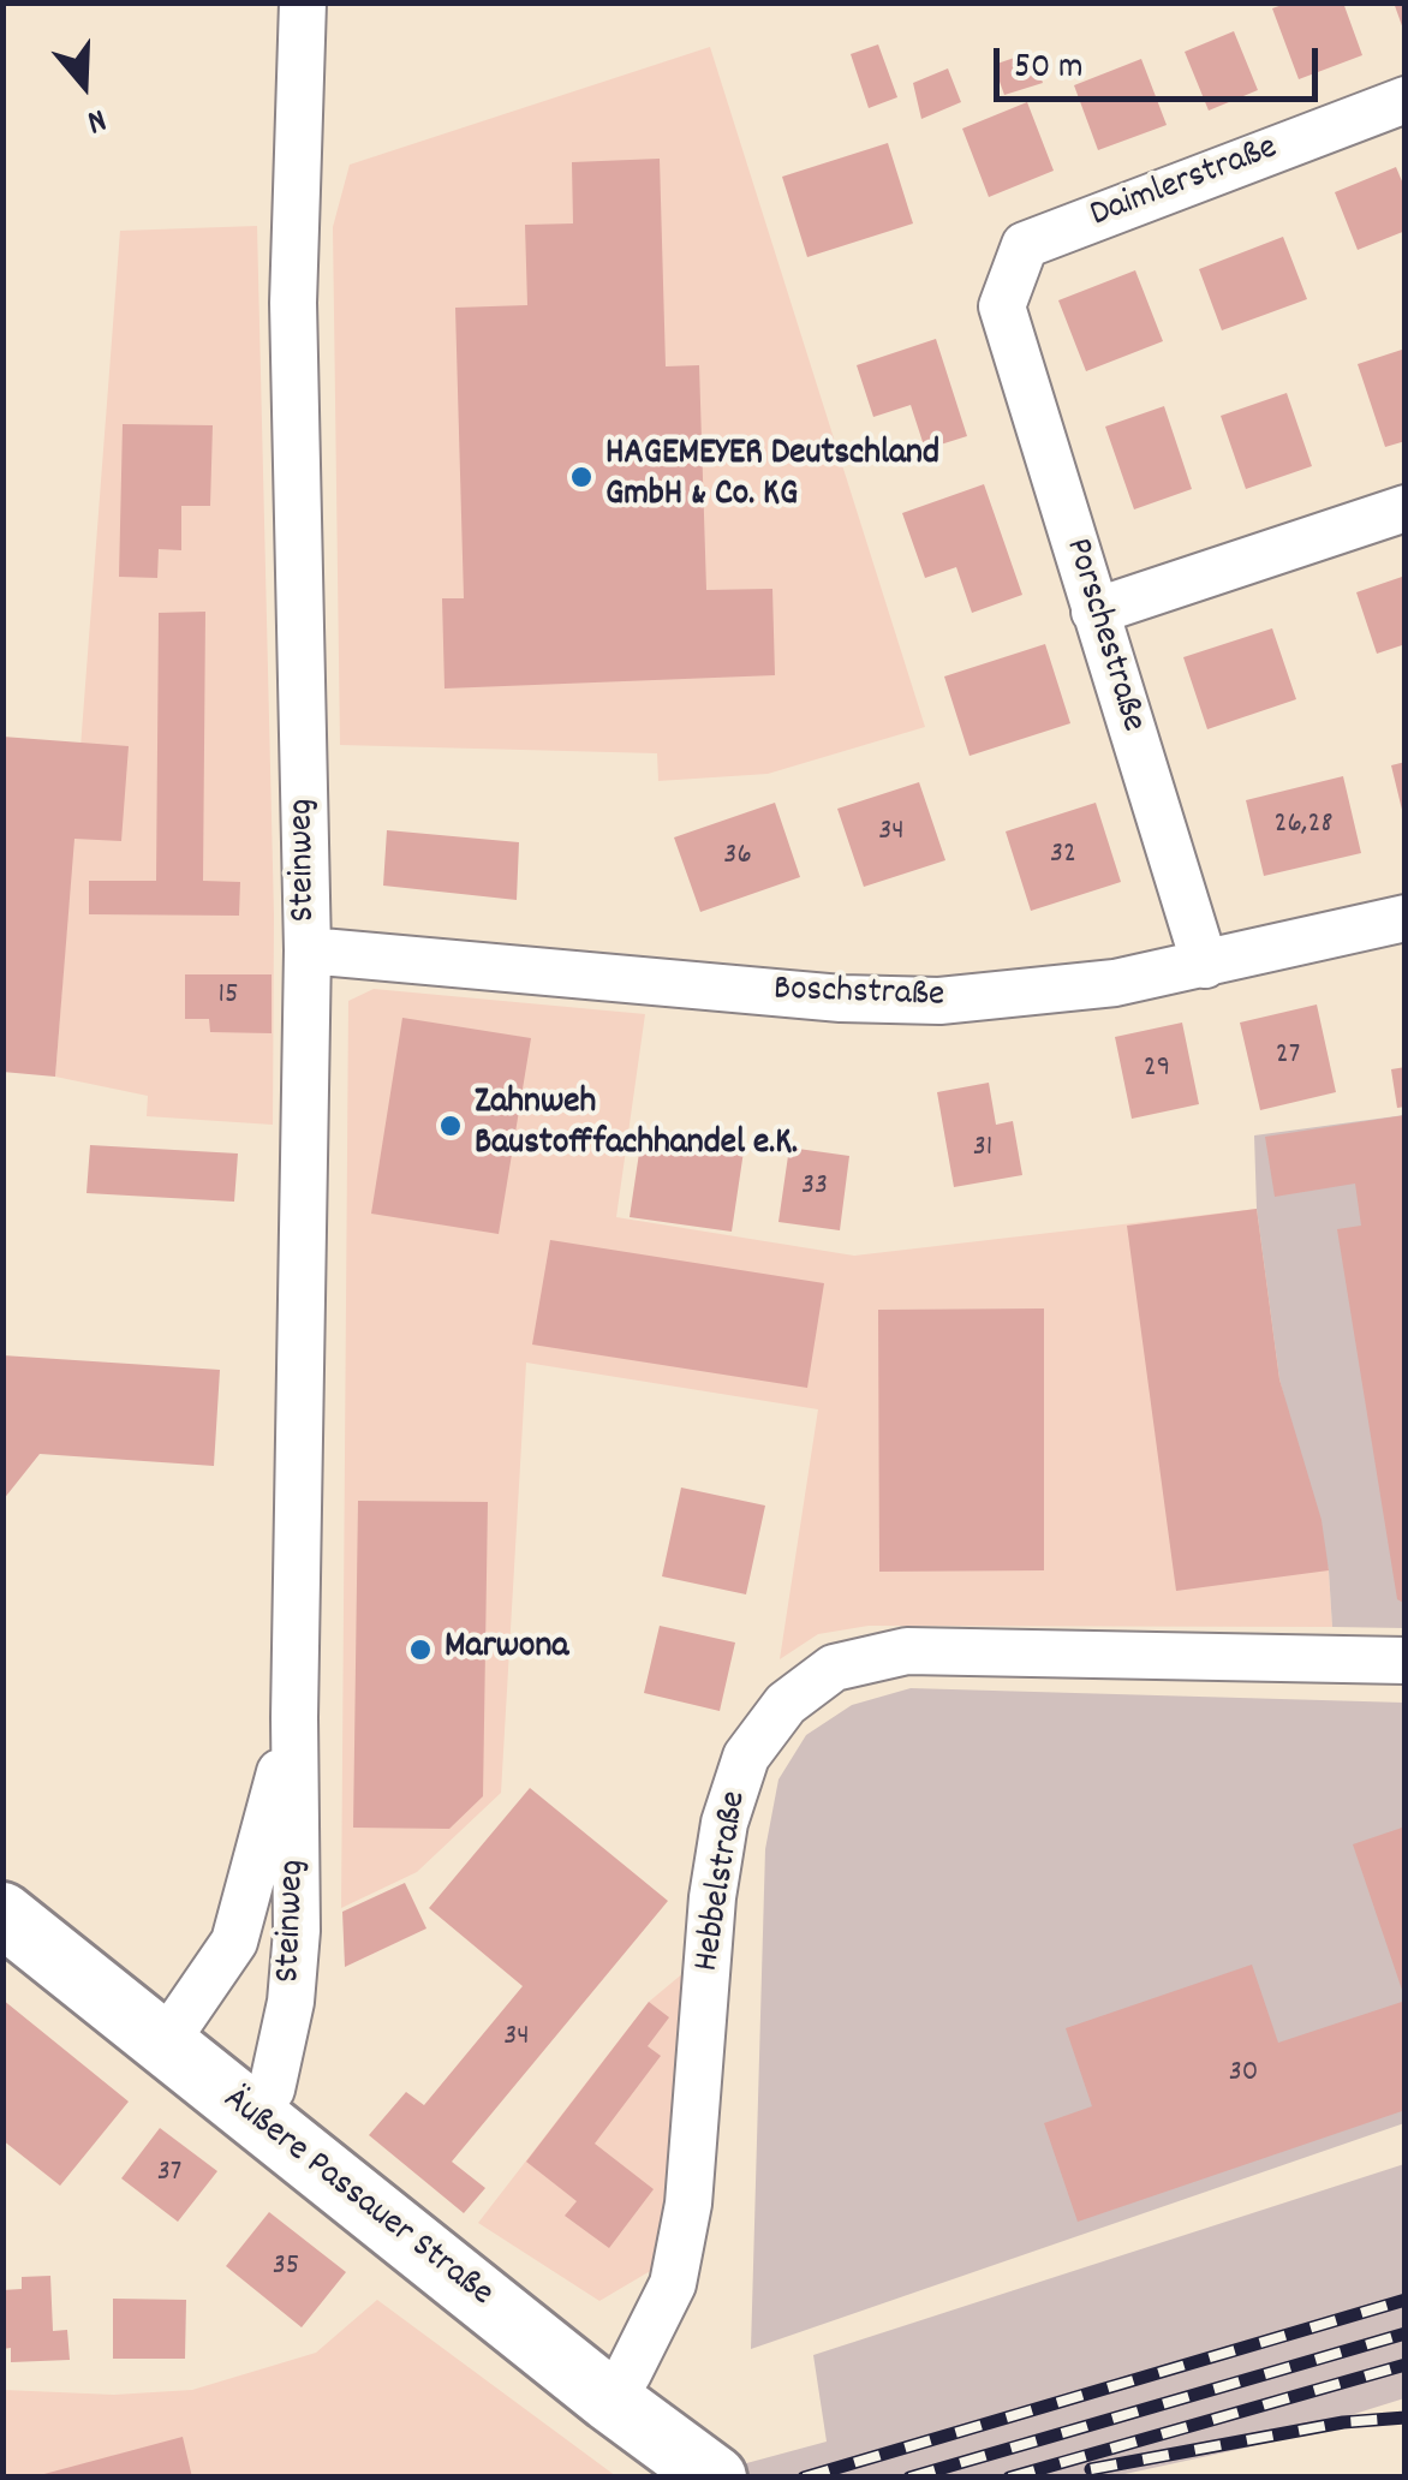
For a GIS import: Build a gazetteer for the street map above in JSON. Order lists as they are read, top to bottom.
{
  "streets": {
    "main road": ["Äußere Passauer Straße"],
    "street": [
      "Daimlerstraße",
      "Porschestraße",
      "Steinweg",
      "Boschstraße",
      "Hebbelstraße"
    ]
  },
  "crossings": [
    ["Daimlerstraße", "Porschestraße"],
    ["Porschestraße", "Boschstraße"],
    ["Steinweg", "Boschstraße"],
    ["Steinweg", "Äußere Passauer Straße"],
    ["Hebbelstraße", "Äußere Passauer Straße"]
  ],
  "places": ["HAGEMEYER Deutschland GmbH & Co. KG", "Zahnweh Baustofffachhandel e.K.", "Marwona"],
  "house_numbers": [
    "26,28",
    "34",
    "32",
    "36",
    "15",
    "27",
    "29",
    "31",
    "33",
    "34",
    "30",
    "37",
    "35"
  ],
  "scale_bar": "50 m",
  "north": "bottom"
}
